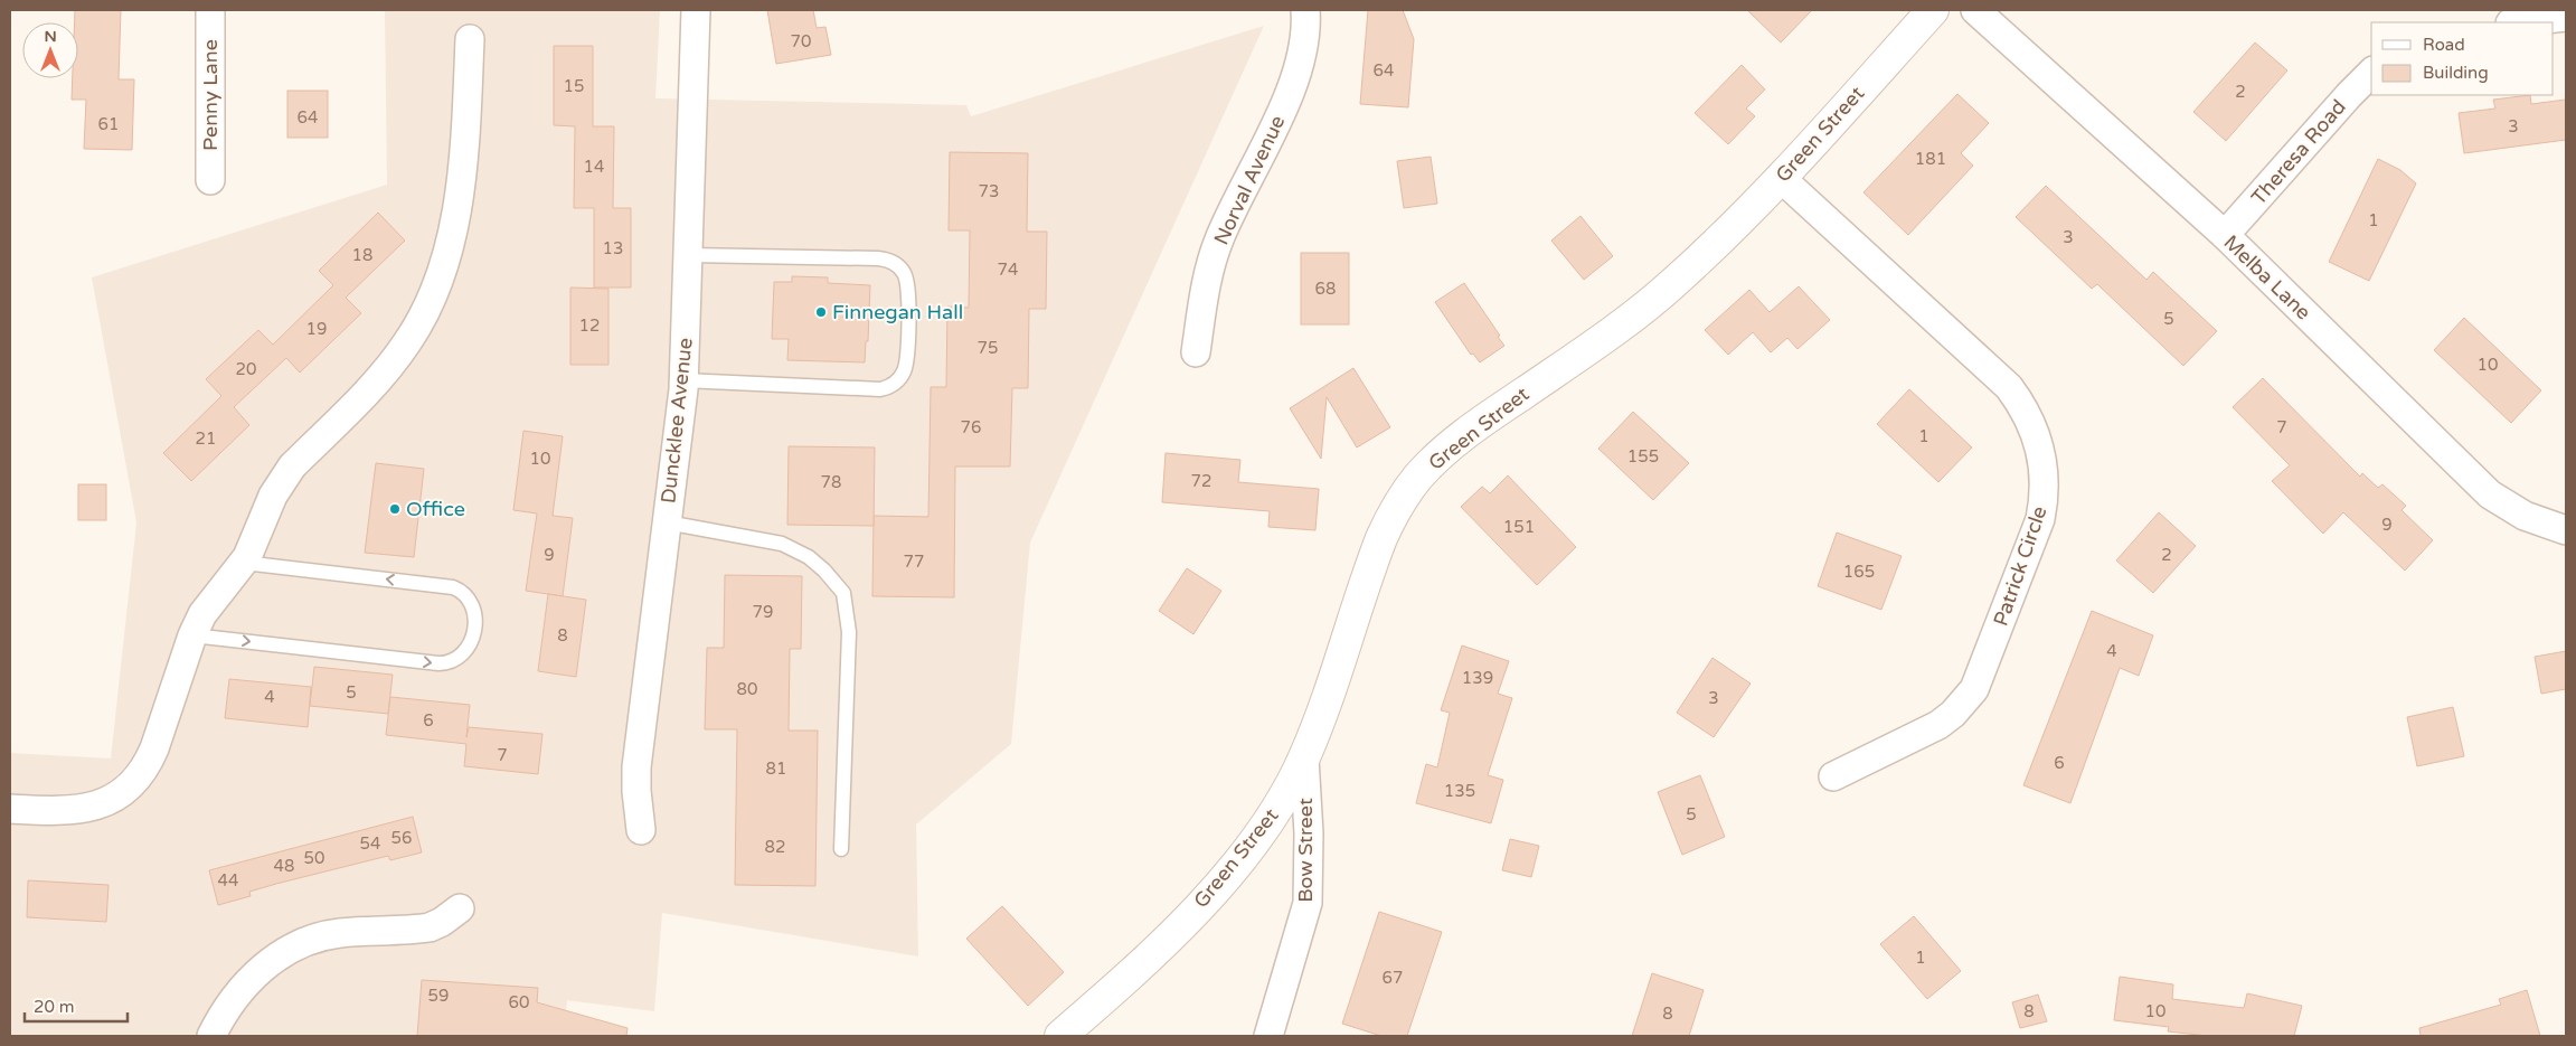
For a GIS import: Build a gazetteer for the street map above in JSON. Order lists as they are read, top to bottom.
{
  "streets": {
    "street": [
      "Penny Lane",
      "Green Street",
      "Theresa Road",
      "Norval Avenue",
      "Melba Lane",
      "Duncklee Avenue",
      "Patrick Circle",
      "Bow Street"
    ]
  },
  "crossings": [
    ["Green Street", "Patrick Circle"],
    ["Green Street", "Bow Street"],
    ["Theresa Road", "Melba Lane"]
  ],
  "places": ["Finnegan Hall", "Office"],
  "house_numbers": [
    "70",
    "64",
    "15",
    "2",
    "64",
    "61",
    "3",
    "181",
    "14",
    "73",
    "1",
    "3",
    "13",
    "18",
    "74",
    "68",
    "5",
    "12",
    "19",
    "75",
    "10",
    "20",
    "76",
    "7",
    "1",
    "21",
    "155",
    "10",
    "72",
    "78",
    "9",
    "151",
    "9",
    "2",
    "77",
    "165",
    "79",
    "8",
    "4",
    "139",
    "80",
    "5",
    "4",
    "3",
    "6",
    "7",
    "6",
    "81",
    "135",
    "5",
    "56",
    "54",
    "82",
    "50",
    "48",
    "44",
    "1",
    "67",
    "59",
    "60",
    "8",
    "10",
    "8"
  ],
  "legend": ["Road", "Building"],
  "scale_bar": "20 m",
  "north": "top"
}
